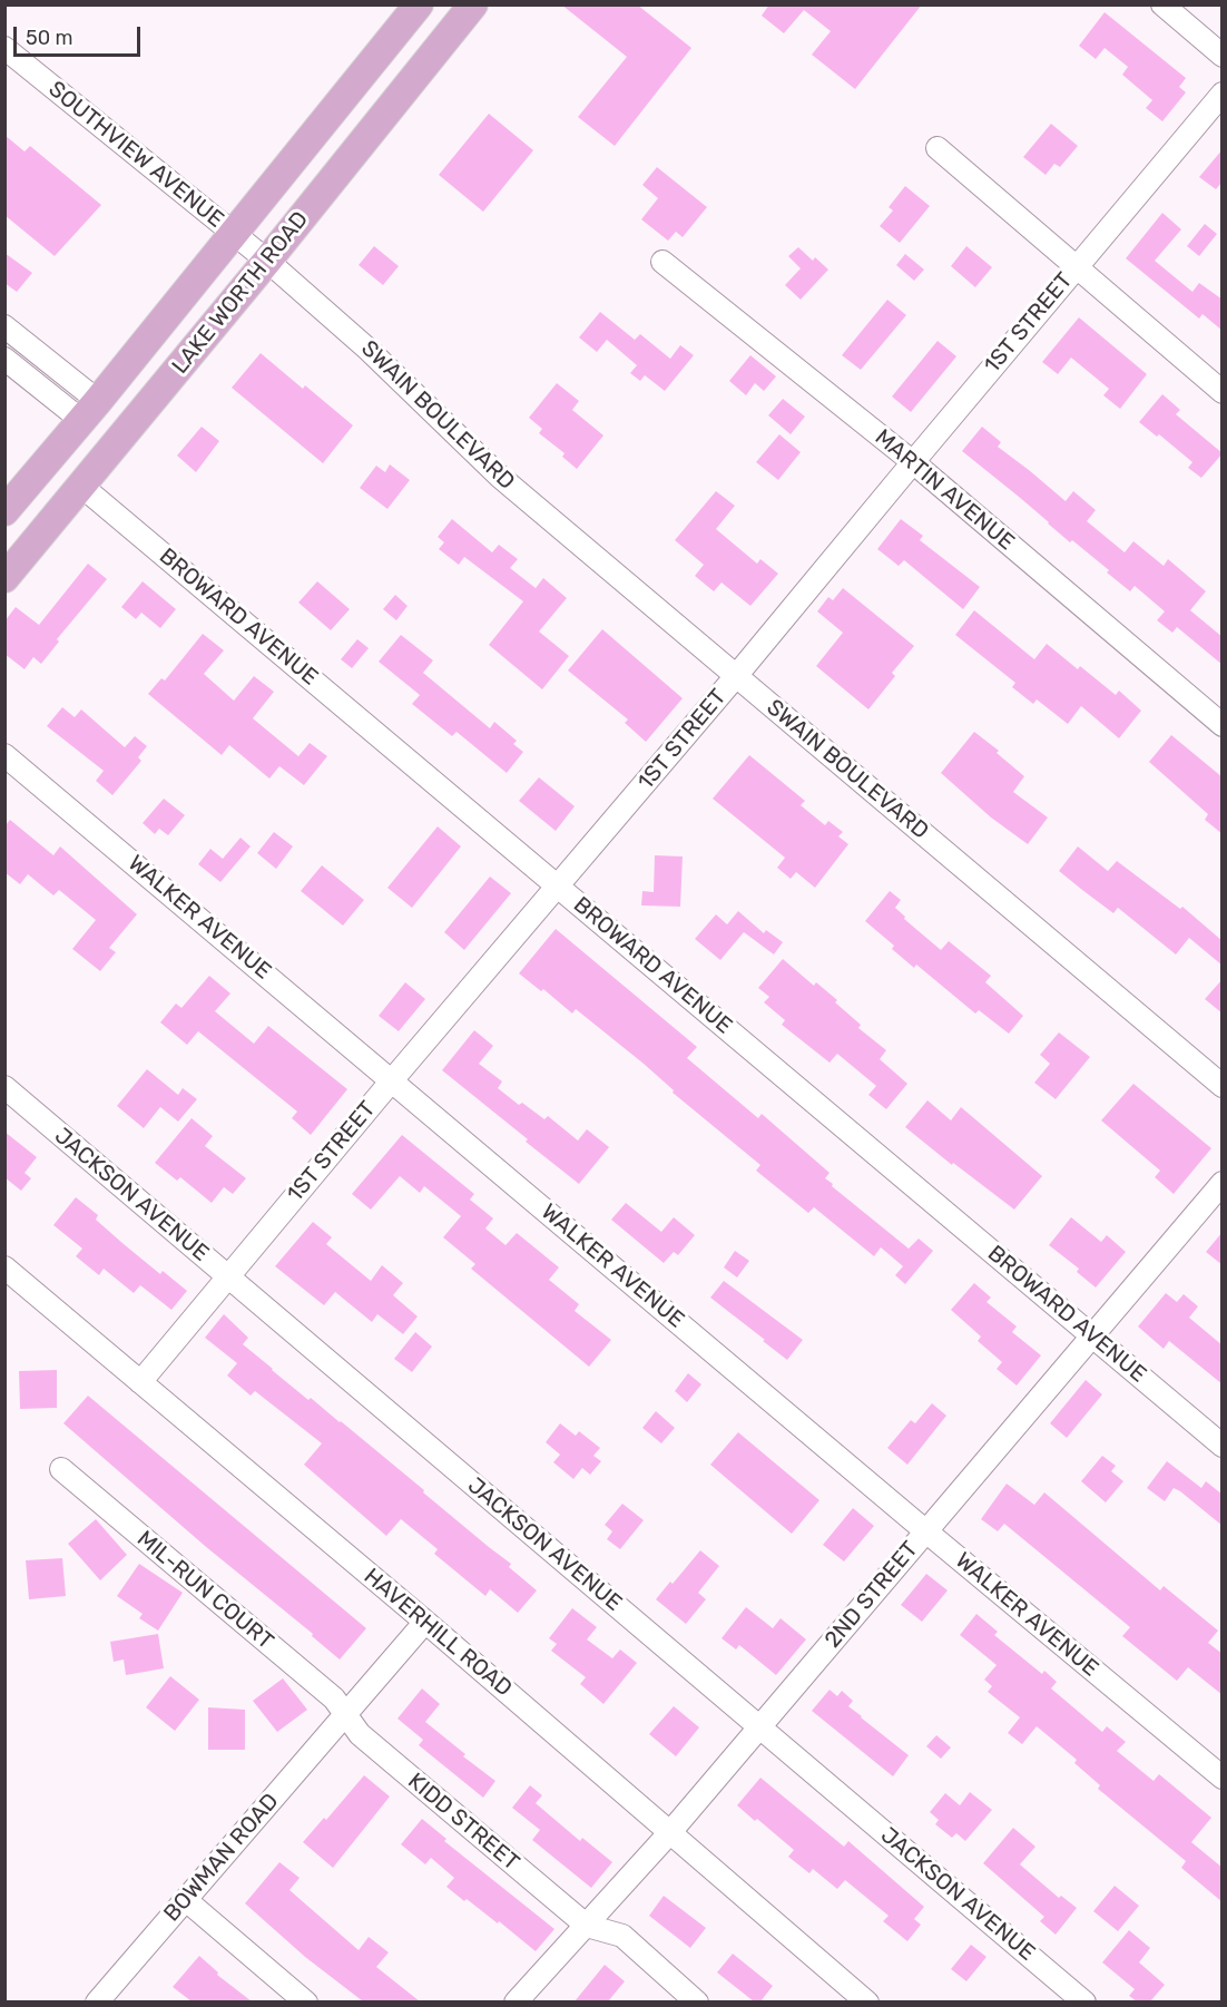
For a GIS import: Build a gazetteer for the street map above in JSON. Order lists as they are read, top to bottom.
{
  "streets": {
    "main road": ["LAKE WORTH ROAD"],
    "street": [
      "SOUTHVIEW AVENUE",
      "1ST STREET",
      "SWAIN BOULEVARD",
      "MARTIN AVENUE",
      "BROWARD AVENUE",
      "WALKER AVENUE",
      "JACKSON AVENUE",
      "MIL-RUN COURT",
      "2ND STREET",
      "HAVERHILL ROAD",
      "KIDD STREET",
      "BOWMAN ROAD"
    ]
  },
  "crossings": [
    ["SOUTHVIEW AVENUE", "LAKE WORTH ROAD"],
    ["SOUTHVIEW AVENUE", "SWAIN BOULEVARD"],
    ["LAKE WORTH ROAD", "SWAIN BOULEVARD"],
    ["LAKE WORTH ROAD", "BROWARD AVENUE"],
    ["1ST STREET", "SWAIN BOULEVARD"],
    ["1ST STREET", "MARTIN AVENUE"],
    ["1ST STREET", "BROWARD AVENUE"],
    ["1ST STREET", "WALKER AVENUE"],
    ["1ST STREET", "JACKSON AVENUE"],
    ["1ST STREET", "HAVERHILL ROAD"],
    ["BROWARD AVENUE", "2ND STREET"],
    ["WALKER AVENUE", "2ND STREET"],
    ["JACKSON AVENUE", "2ND STREET"],
    ["MIL-RUN COURT", "KIDD STREET"],
    ["MIL-RUN COURT", "BOWMAN ROAD"],
    ["2ND STREET", "HAVERHILL ROAD"],
    ["2ND STREET", "KIDD STREET"],
    ["HAVERHILL ROAD", "BOWMAN ROAD"],
    ["KIDD STREET", "BOWMAN ROAD"]
  ],
  "scale_bar": "50 m"
}
